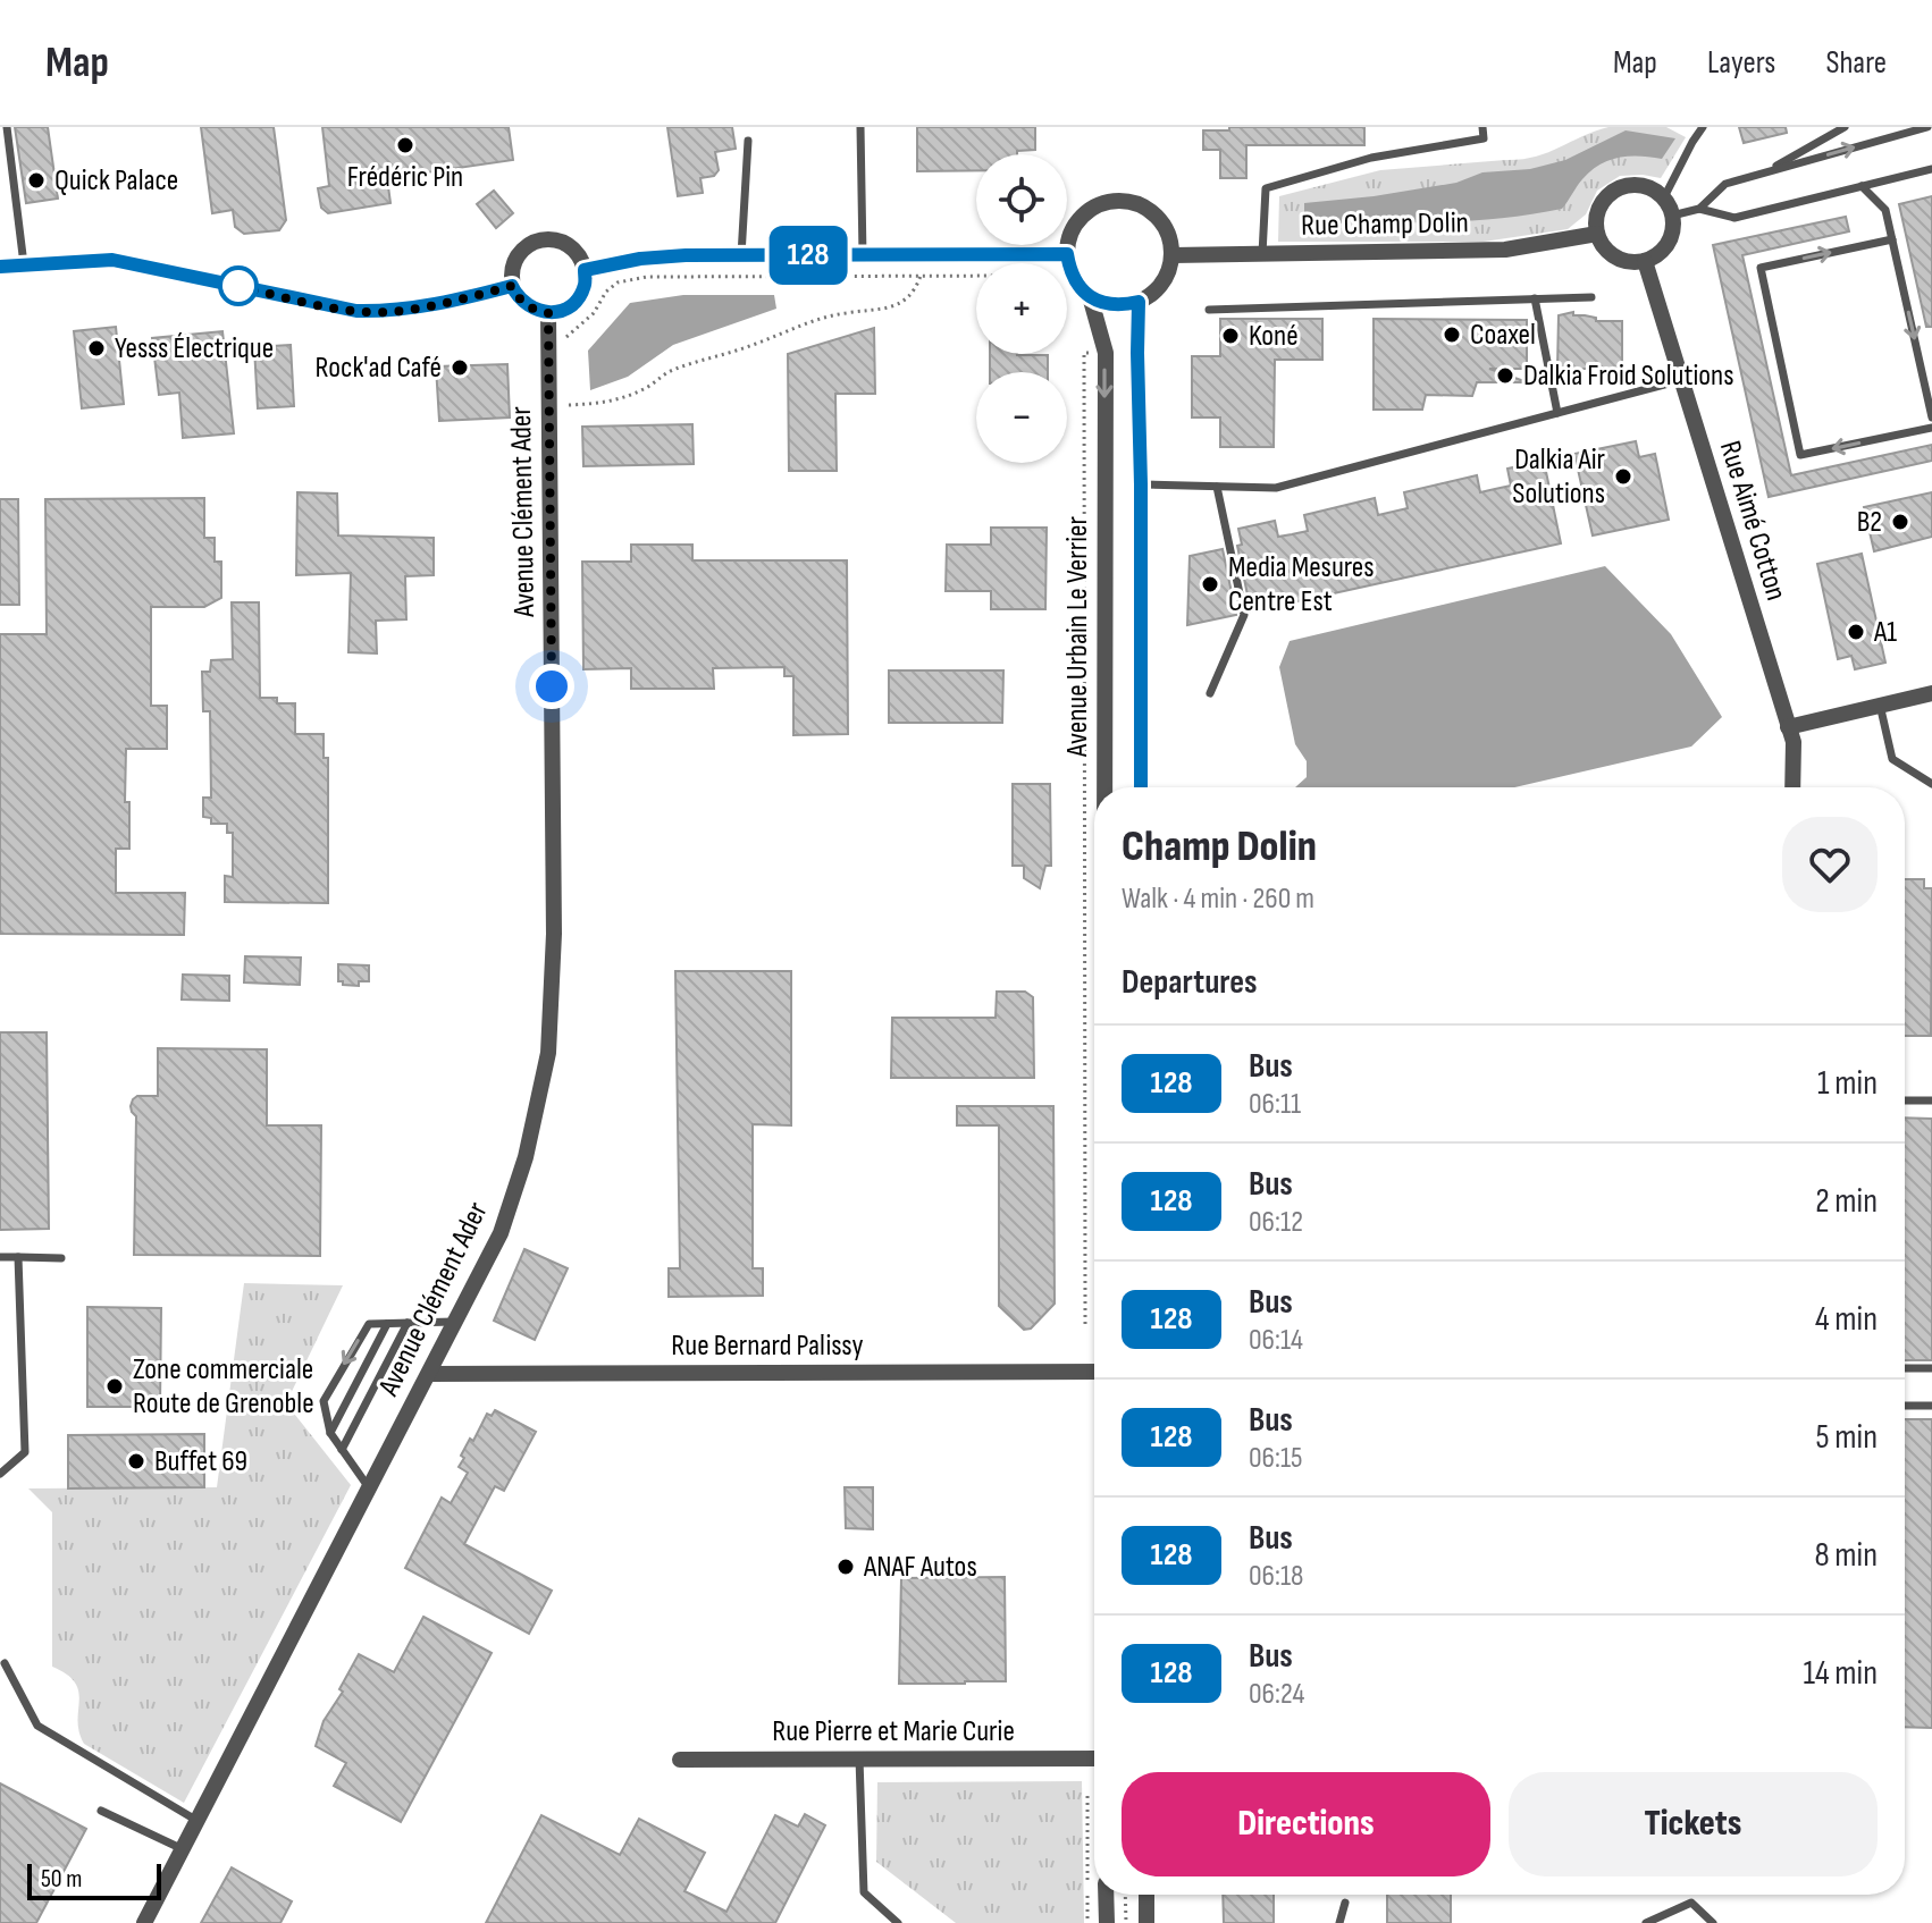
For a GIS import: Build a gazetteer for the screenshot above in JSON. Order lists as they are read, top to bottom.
{
  "streets": {
    "street": [
      "Rue Champ Dolin",
      "Avenue Clément Ader",
      "Rue Aimé Cotton",
      "Avenue Urbain Le Verrier",
      "Rue Bernard Palissy",
      "Rue Pierre et Marie Curie"
    ]
  },
  "crossings": [
    ["Rue Champ Dolin", "Rue Aimé Cotton"],
    ["Rue Champ Dolin", "Avenue Urbain Le Verrier"],
    ["Avenue Clément Ader", "Rue Bernard Palissy"]
  ],
  "places": [
    "Frédéric Pin",
    "Quick Palace",
    "Coaxel",
    "Koné",
    "Yesss Électrique",
    "Rock'ad Café",
    "Dalkia Froid Solutions",
    "Dalkia Air Solutions",
    "B2",
    "Media Mesures Centre Est",
    "A1",
    "Zone commerciale Route de Grenoble",
    "Buffet 69",
    "ANAF Autos"
  ],
  "lines": ["bus line 128"],
  "scale_bar": "50 m",
  "page": {
    "header": "Map",
    "nav": ["Map", "Layers", "Share"],
    "on_map": "128",
    "map_buttons": ["+", "−"],
    "heading": [
      ["Champ Dolin", "Walk · 4 min · 260 m"],
      "Departures"
    ],
    "list": [
      {
        "mark": "128",
        "name": "Bus",
        "note": "06:11",
        "value": "1 min"
      },
      {
        "mark": "128",
        "name": "Bus",
        "note": "06:12",
        "value": "2 min"
      },
      {
        "mark": "128",
        "name": "Bus",
        "note": "06:14",
        "value": "4 min"
      },
      {
        "mark": "128",
        "name": "Bus",
        "note": "06:15",
        "value": "5 min"
      },
      {
        "mark": "128",
        "name": "Bus",
        "note": "06:18",
        "value": "8 min"
      },
      {
        "mark": "128",
        "name": "Bus",
        "note": "06:24",
        "value": "14 min"
      }
    ],
    "buttons": ["Directions", "Tickets"],
    "scale": "50 m"
  }
}
